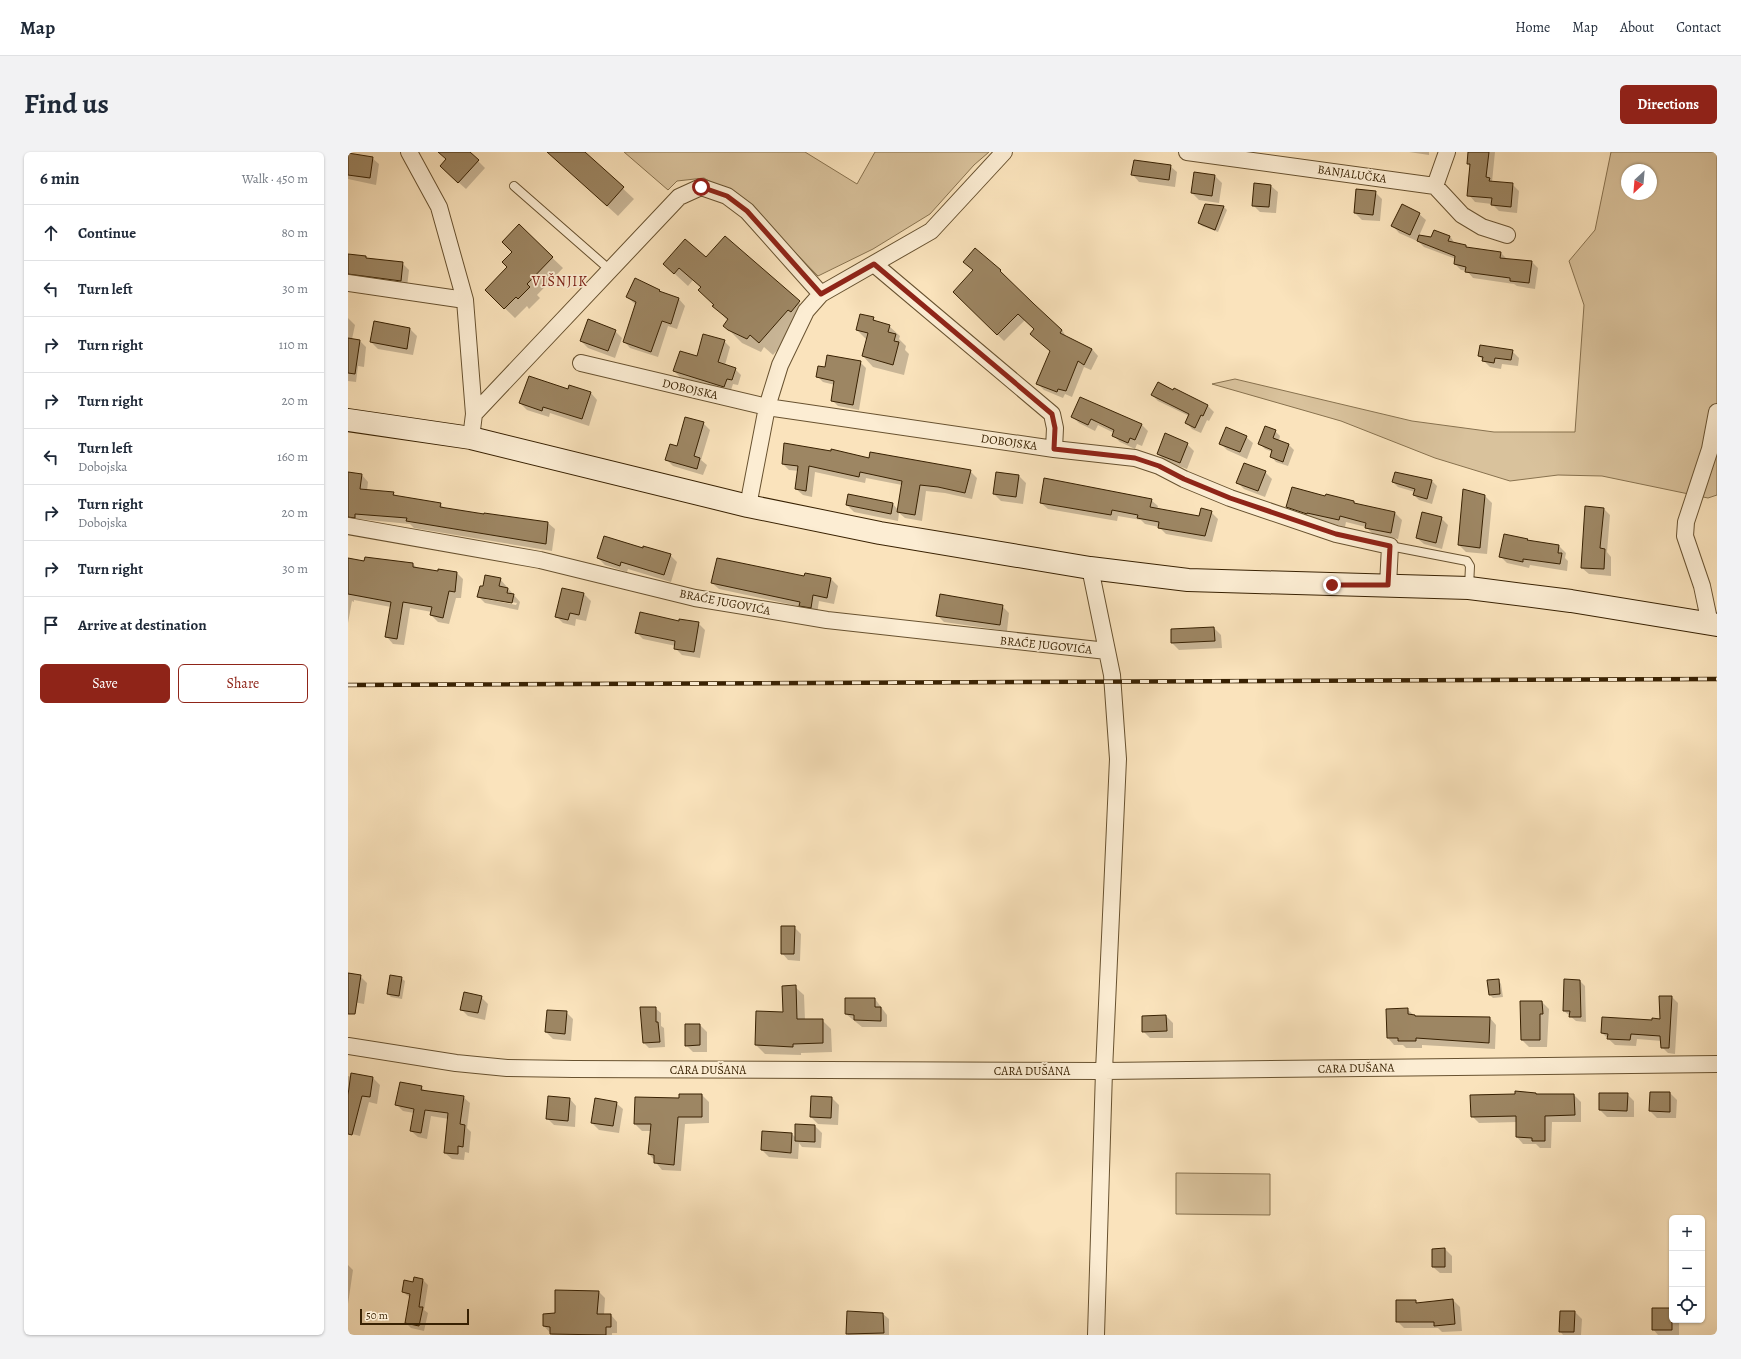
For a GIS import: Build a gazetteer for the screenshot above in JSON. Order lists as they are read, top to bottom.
{
  "streets": {
    "street": [
      "BANJALUČKA",
      "DOBOJSKA",
      "BRAĆE JUGOVIĆA",
      "CARA DUŠANA"
    ]
  },
  "districts": ["VIŠNJIK"],
  "scale_bar": "50 m",
  "north": "bottom left",
  "page": {
    "header": "Map",
    "nav": [
      "Home",
      "Map",
      "About",
      "Contact"
    ],
    "title": "Find us",
    "buttons": [
      "Directions",
      ["Save", "Share"]
    ],
    "heading": ["6 min", "Walk · 450 m"],
    "list": [
      ["Continue", "80 m"],
      ["Turn left", "30 m"],
      ["Turn right", "110 m"],
      ["Turn right", "20 m"],
      ["Turn left", "Dobojska", "160 m"],
      ["Turn right", "Dobojska", "20 m"],
      ["Turn right", "30 m"],
      "Arrive at destination"
    ],
    "map_buttons": ["+", "−"],
    "scale": "50 m"
  }
}
